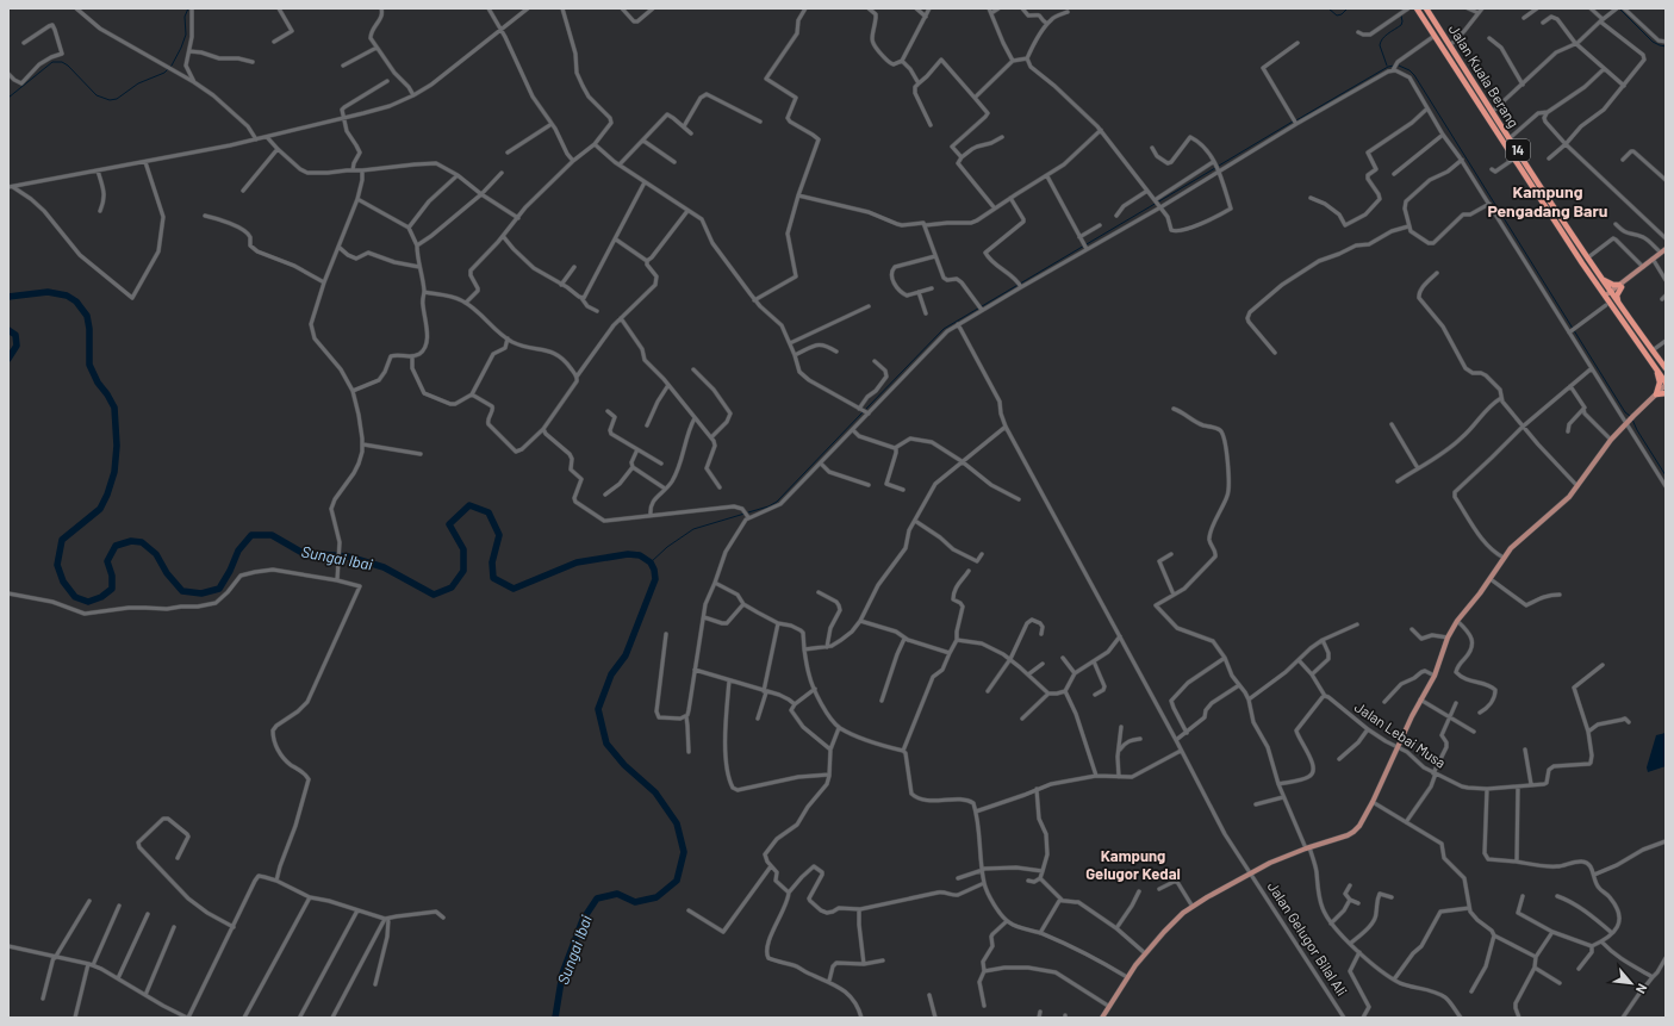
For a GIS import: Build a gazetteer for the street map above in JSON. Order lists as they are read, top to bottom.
{
  "streets": {
    "highway": ["Jalan Kuala Berang", "14"],
    "street": ["Jalan Lebai Musa", "Jalan Gelugor Bilal Ali"]
  },
  "districts": ["Kampung Pengadang Baru", "Kampung Gelugor Kedai"],
  "water": ["Sungai Ibai"],
  "north": "bottom right"
}
